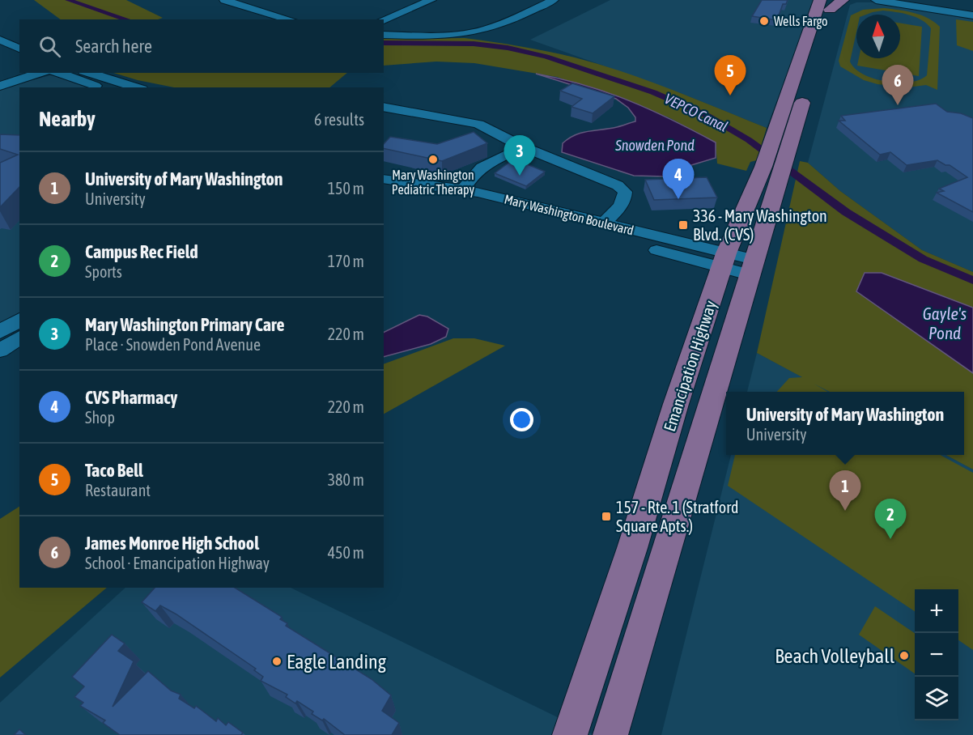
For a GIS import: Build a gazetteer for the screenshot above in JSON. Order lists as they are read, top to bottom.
{
  "streets": {
    "main road": ["Emancipation Highway"],
    "street": ["Mary Washington Boulevard"]
  },
  "crossings": [
    ["Mary Washington Boulevard", "Emancipation Highway"]
  ],
  "water": ["VEPCO Canal", "Snowden Pond", "Gayle's Pond"],
  "places": {
    "other": [
      "Wells Fargo",
      "Mary Washington Pediatric Therapy",
      "Beach Volleyball",
      "Eagle Landing"
    ],
    "transit": ["336 - Mary Washington Blvd. (CVS)", "157 - Rte. 1 (Stratford Square Apts.)"]
  },
  "north": "top",
  "page": {
    "search": "Search here",
    "pins": [
      "5",
      "6",
      "3",
      "4",
      "1",
      "2"
    ],
    "heading": ["Nearby", "6 results"],
    "list": [
      {
        "mark": "1",
        "name": "University of Mary Washington",
        "note": "University",
        "value": "150 m"
      },
      {
        "mark": "2",
        "name": "Campus Rec Field",
        "note": "Sports",
        "value": "170 m"
      },
      {
        "mark": "3",
        "name": "Mary Washington Primary Care",
        "note": "Place · Snowden Pond Avenue",
        "value": "220 m"
      },
      {
        "mark": "4",
        "name": "CVS Pharmacy",
        "note": "Shop",
        "value": "220 m"
      },
      {
        "mark": "5",
        "name": "Taco Bell",
        "note": "Restaurant",
        "value": "380 m"
      },
      {
        "mark": "6",
        "name": "James Monroe High School",
        "note": "School · Emancipation Highway",
        "value": "450 m"
      }
    ],
    "popup": ["University of Mary Washington", "University"],
    "map_buttons": ["+", "−"]
  }
}
